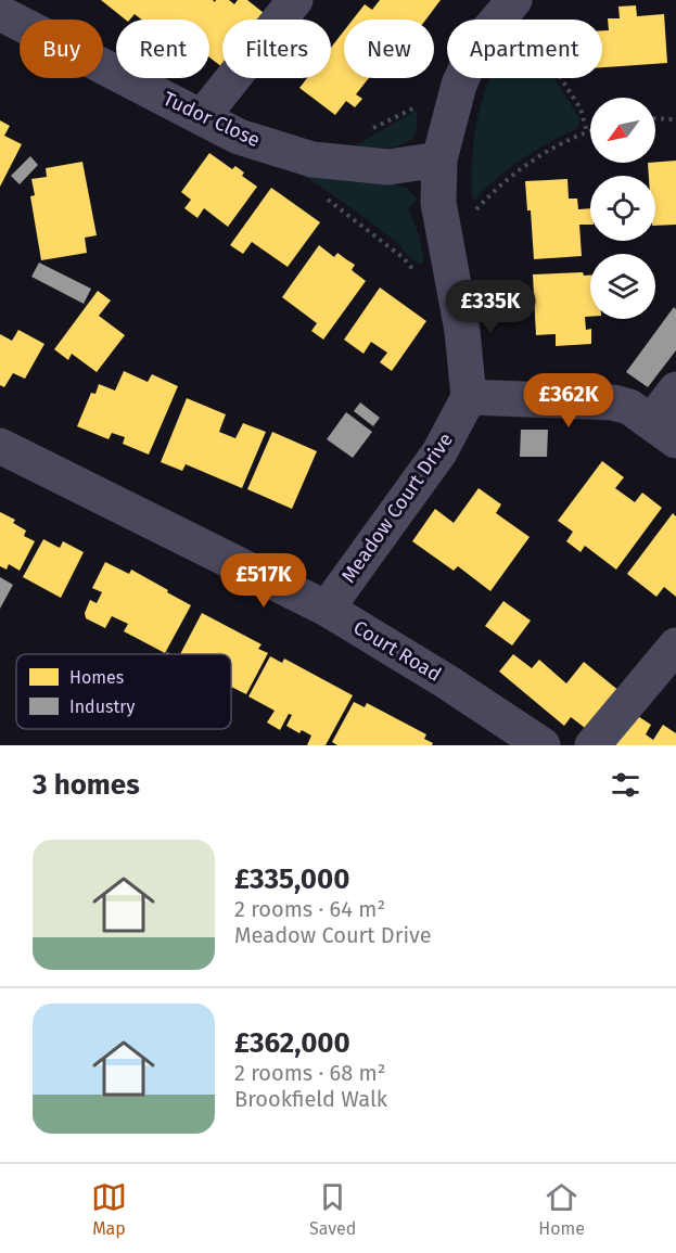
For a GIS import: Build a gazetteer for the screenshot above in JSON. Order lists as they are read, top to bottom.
{
  "streets": {
    "street": ["Tudor Close", "Meadow Court Drive", "Court Road"]
  },
  "crossings": [
    ["Meadow Court Drive", "Court Road"]
  ],
  "legend": ["Homes", "Industry"],
  "north": "bottom left",
  "page": {
    "chip": [
      "Buy",
      "Rent",
      "Filters",
      "New",
      "Apartment"
    ],
    "price": ["£335K", "£362K", "£517K"],
    "heading": "3 homes",
    "list": [
      {
        "name": "£335,000",
        "note": "2 rooms · 64 m² · Meadow Court Drive"
      },
      {
        "name": "£362,000",
        "note": "2 rooms · 68 m² · Brookfield Walk"
      }
    ],
    "tabs": ["Map", "Saved", "Home"]
  }
}
